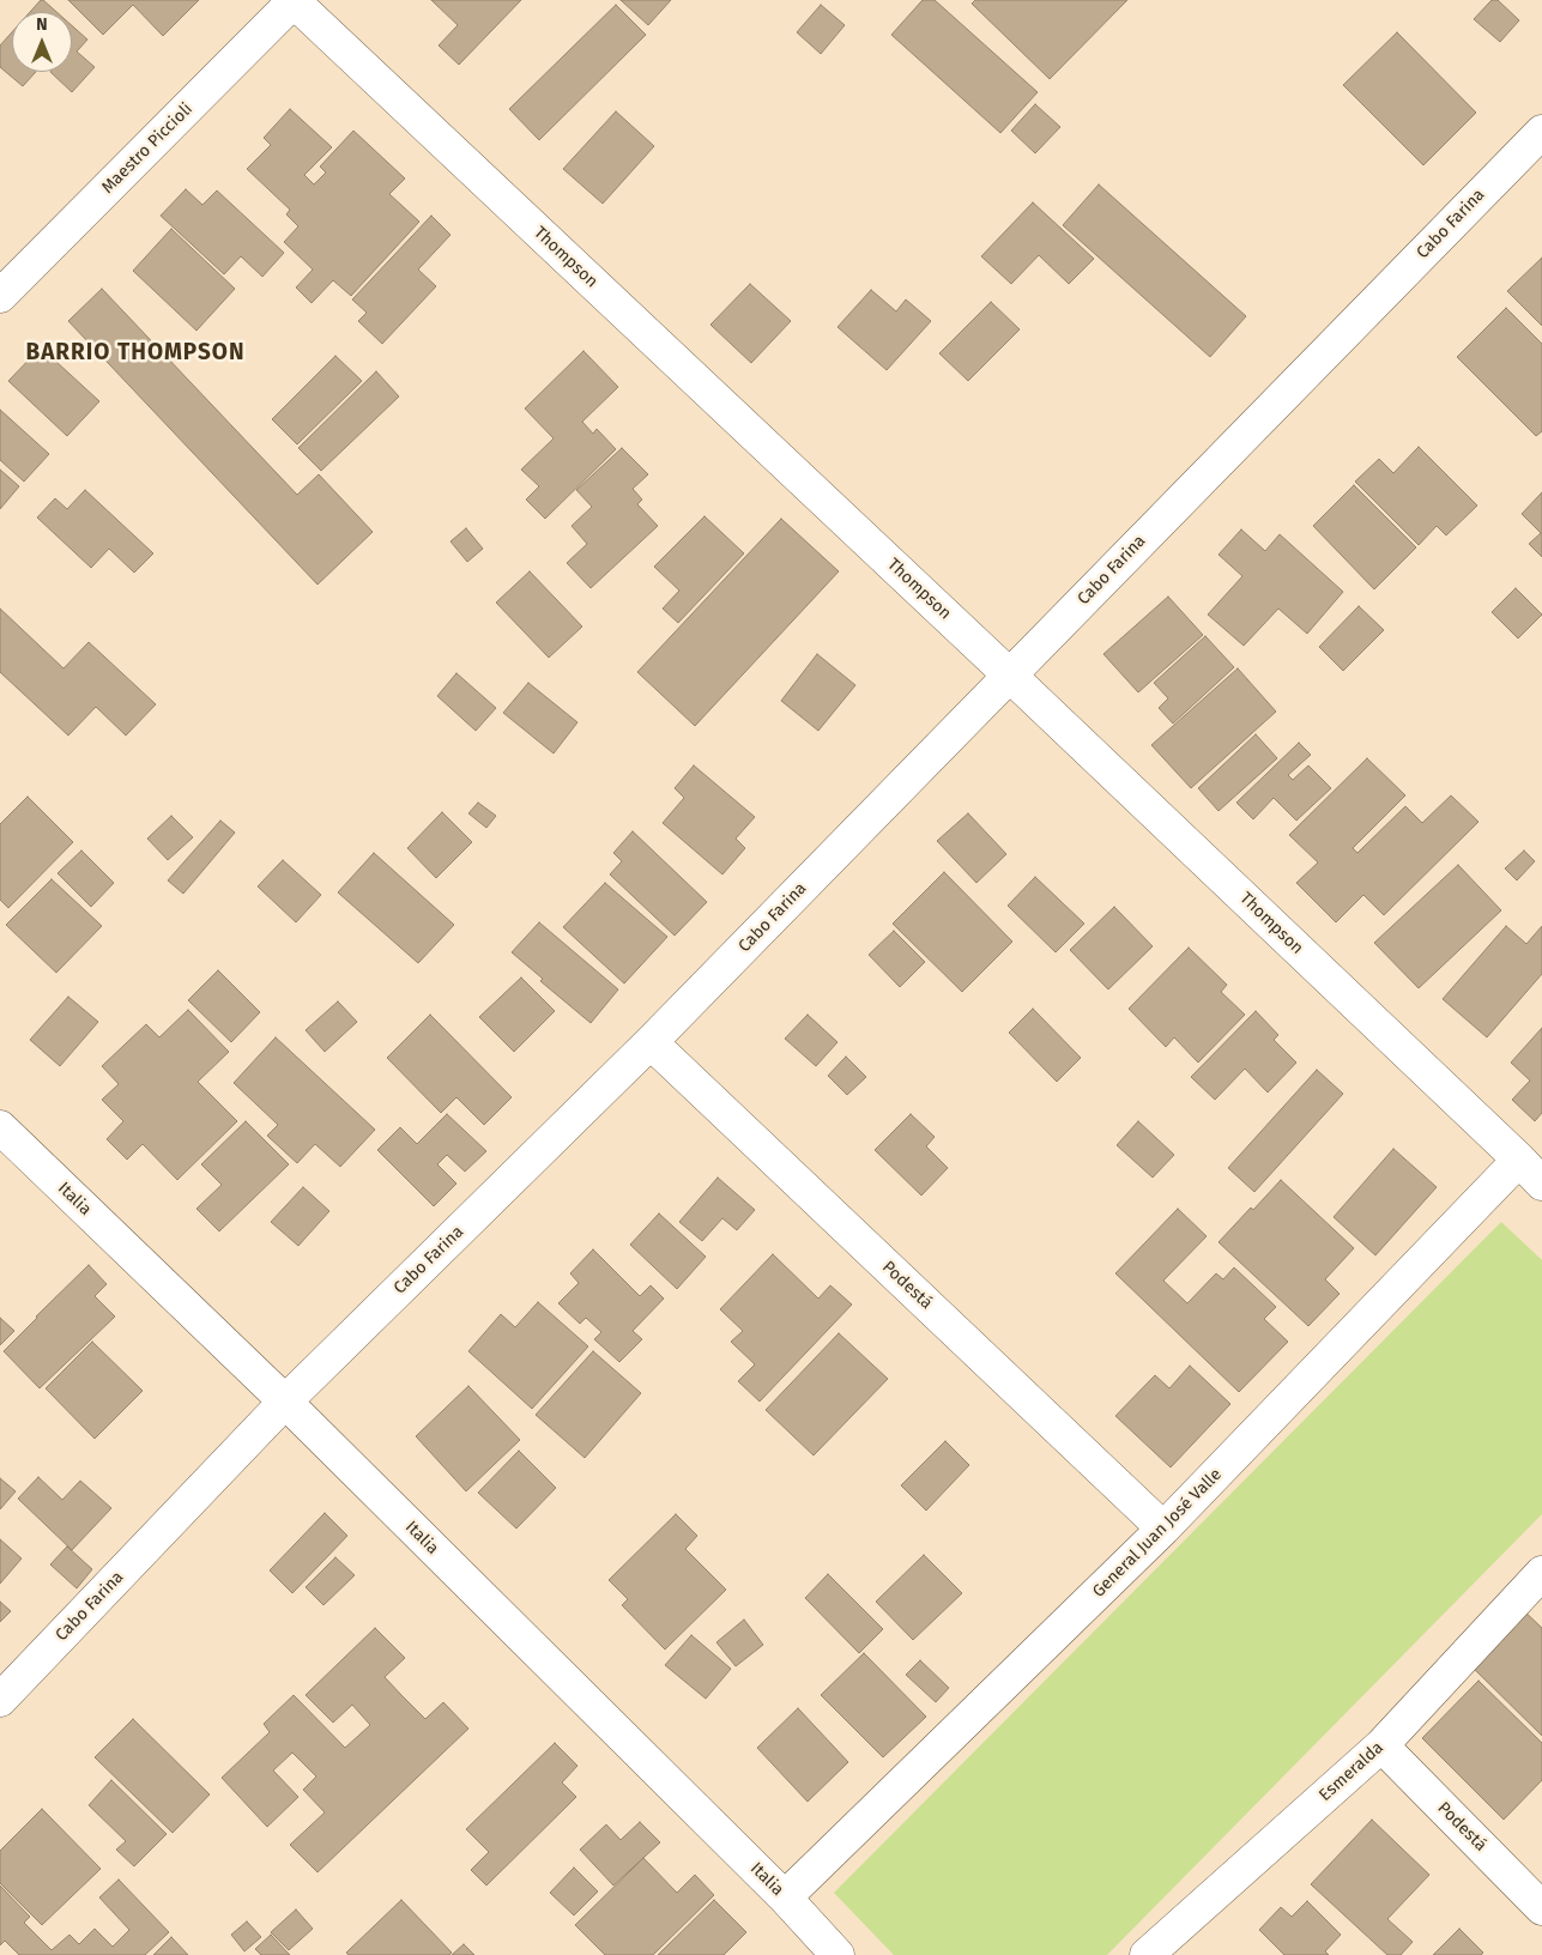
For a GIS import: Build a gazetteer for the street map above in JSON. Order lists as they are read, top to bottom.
{
  "streets": {
    "street": [
      "Maestro Piccioli",
      "Cabo Farina",
      "Thompson",
      "Italia",
      "Podestá",
      "General Juan José Valle",
      "Esmeralda"
    ]
  },
  "crossings": [
    ["Maestro Piccioli", "Thompson"],
    ["Cabo Farina", "Thompson"],
    ["Cabo Farina", "Italia"],
    ["Cabo Farina", "Podestá"],
    ["Thompson", "General Juan José Valle"],
    ["Italia", "General Juan José Valle"],
    ["Podestá", "General Juan José Valle"],
    ["Podestá", "Esmeralda"]
  ],
  "districts": ["BARRIO THOMPSON"],
  "north": "top"
}
